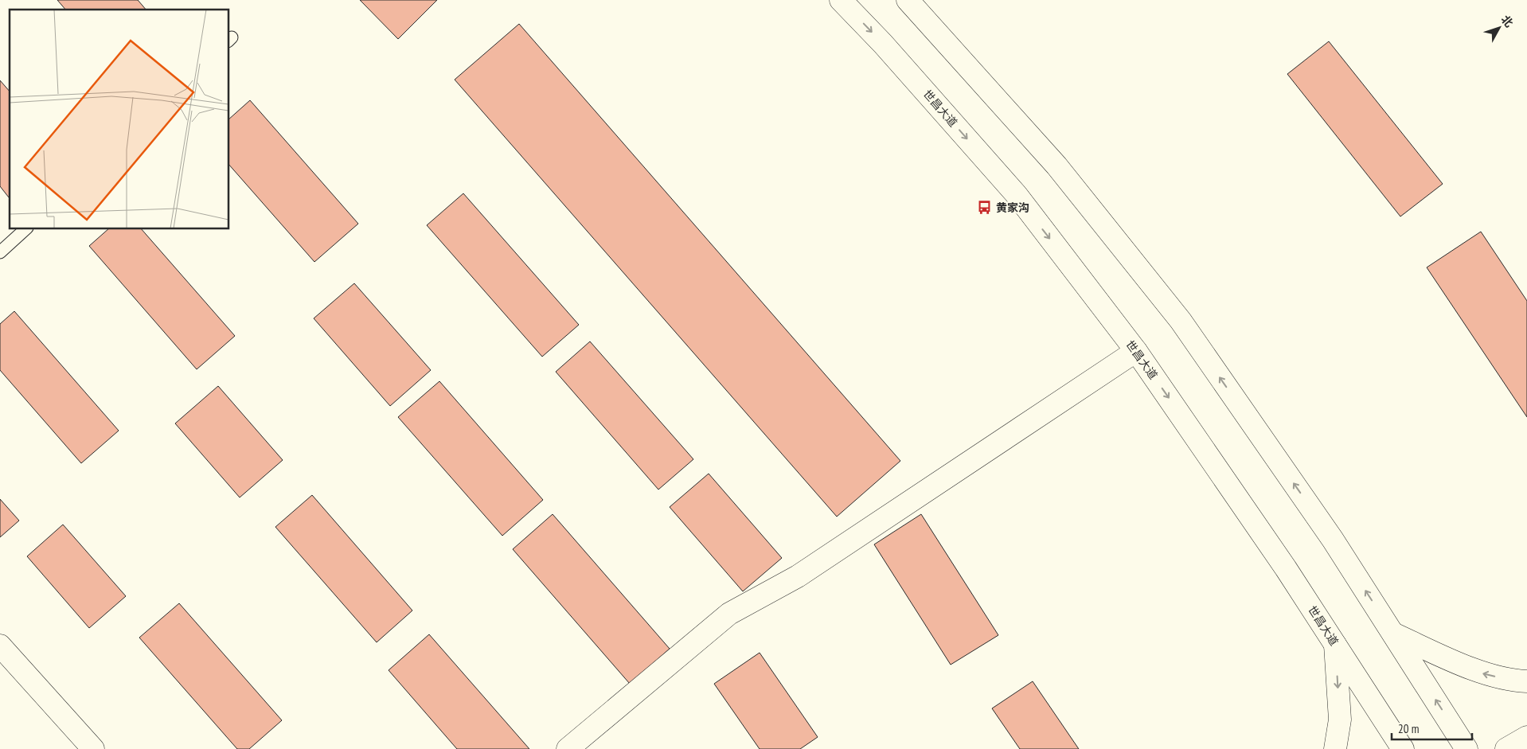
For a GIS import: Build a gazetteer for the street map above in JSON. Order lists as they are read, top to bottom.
{
  "streets": {
    "main road": ["世昌大道"]
  },
  "places": {
    "bus stop": ["黄家沟"]
  },
  "scale_bar": "20 m",
  "north": "top right"
}
